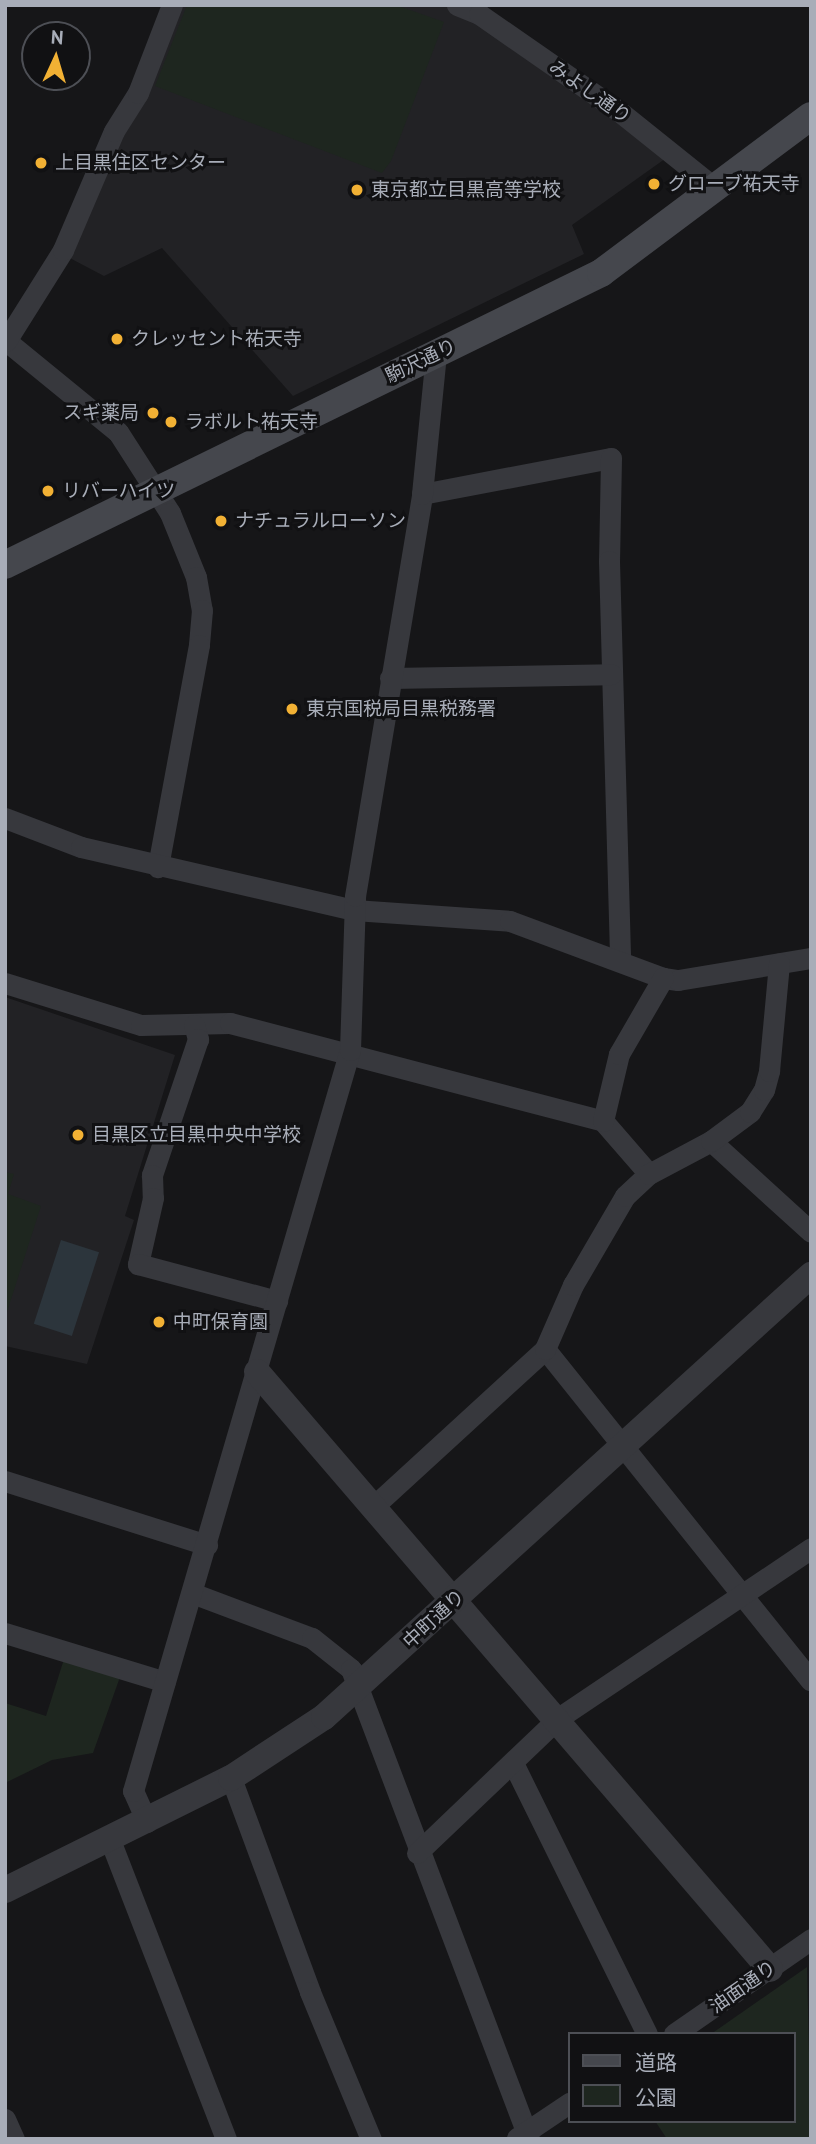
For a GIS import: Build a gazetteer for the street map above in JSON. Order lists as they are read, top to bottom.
{
  "streets": {
    "main road": ["駒沢通り"],
    "street": ["みよし通り", "中町通り", "油面通り"]
  },
  "crossings": [
    ["みよし通り", "駒沢通り"]
  ],
  "places": [
    "上目黒住区センター",
    "グローブ祐天寺",
    "東京都立目黒高等学校",
    "クレッセント祐天寺",
    "スギ薬局",
    "ラボルト祐天寺",
    "リバーハイツ",
    "ナチュラルローソン",
    "東京国税局目黒税務署",
    "目黒区立目黒中央中学校",
    "中町保育園"
  ],
  "legend": ["道路", "公園"],
  "north": "top"
}
